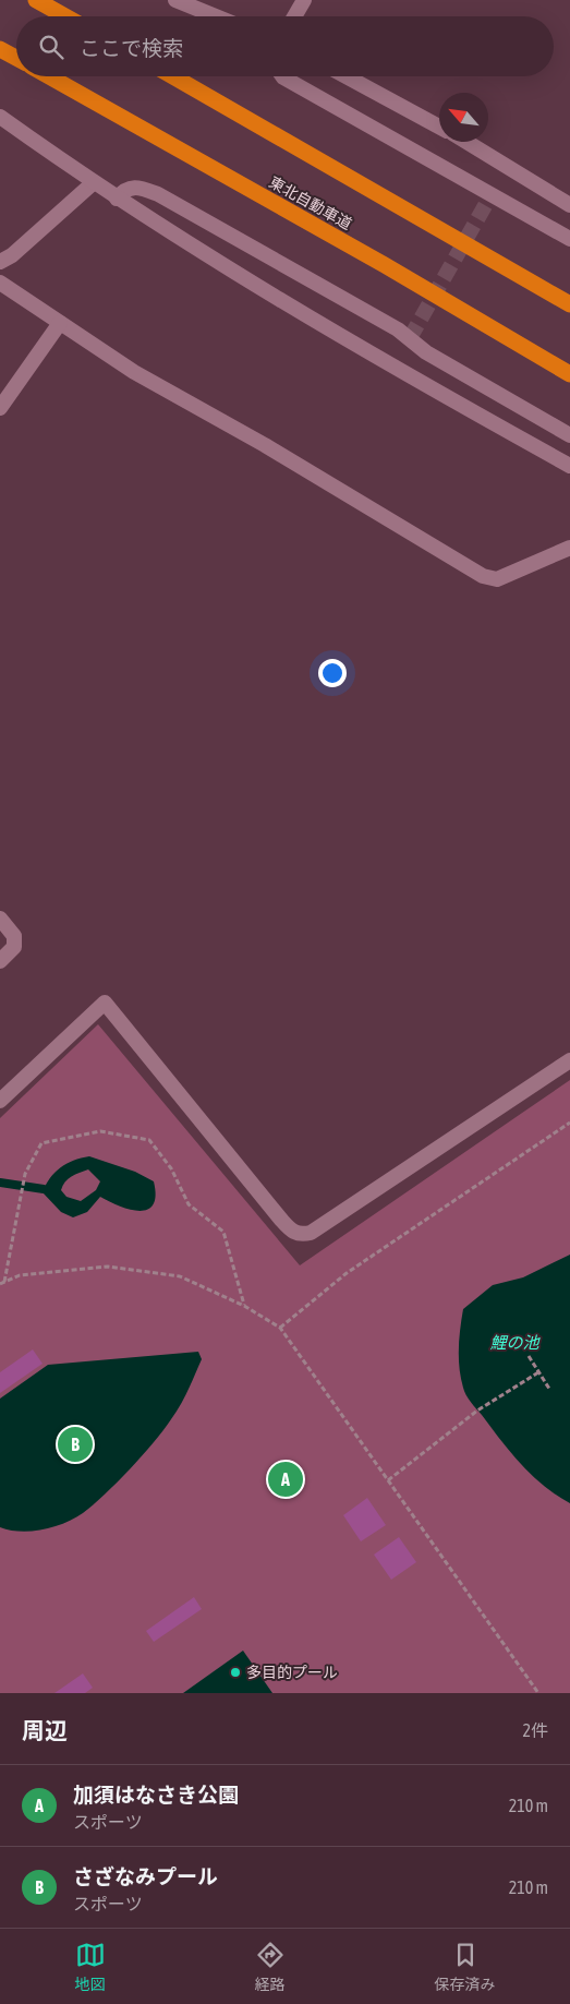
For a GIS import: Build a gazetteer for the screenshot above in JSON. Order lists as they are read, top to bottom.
{
  "streets": {
    "highway": ["東北自動車道"]
  },
  "water": ["鯉の池"],
  "places": ["多目的プール"],
  "north": "top left",
  "page": {
    "search": "ここで検索",
    "pins": ["B", "A"],
    "heading": ["周辺", "2件"],
    "list": [
      {
        "mark": "A",
        "name": "加須はなさき公園",
        "note": "スポーツ",
        "value": "210 m"
      },
      {
        "mark": "B",
        "name": "さざなみプール",
        "note": "スポーツ",
        "value": "210 m"
      }
    ],
    "nav": ["地図", "経路", "保存済み"]
  }
}
